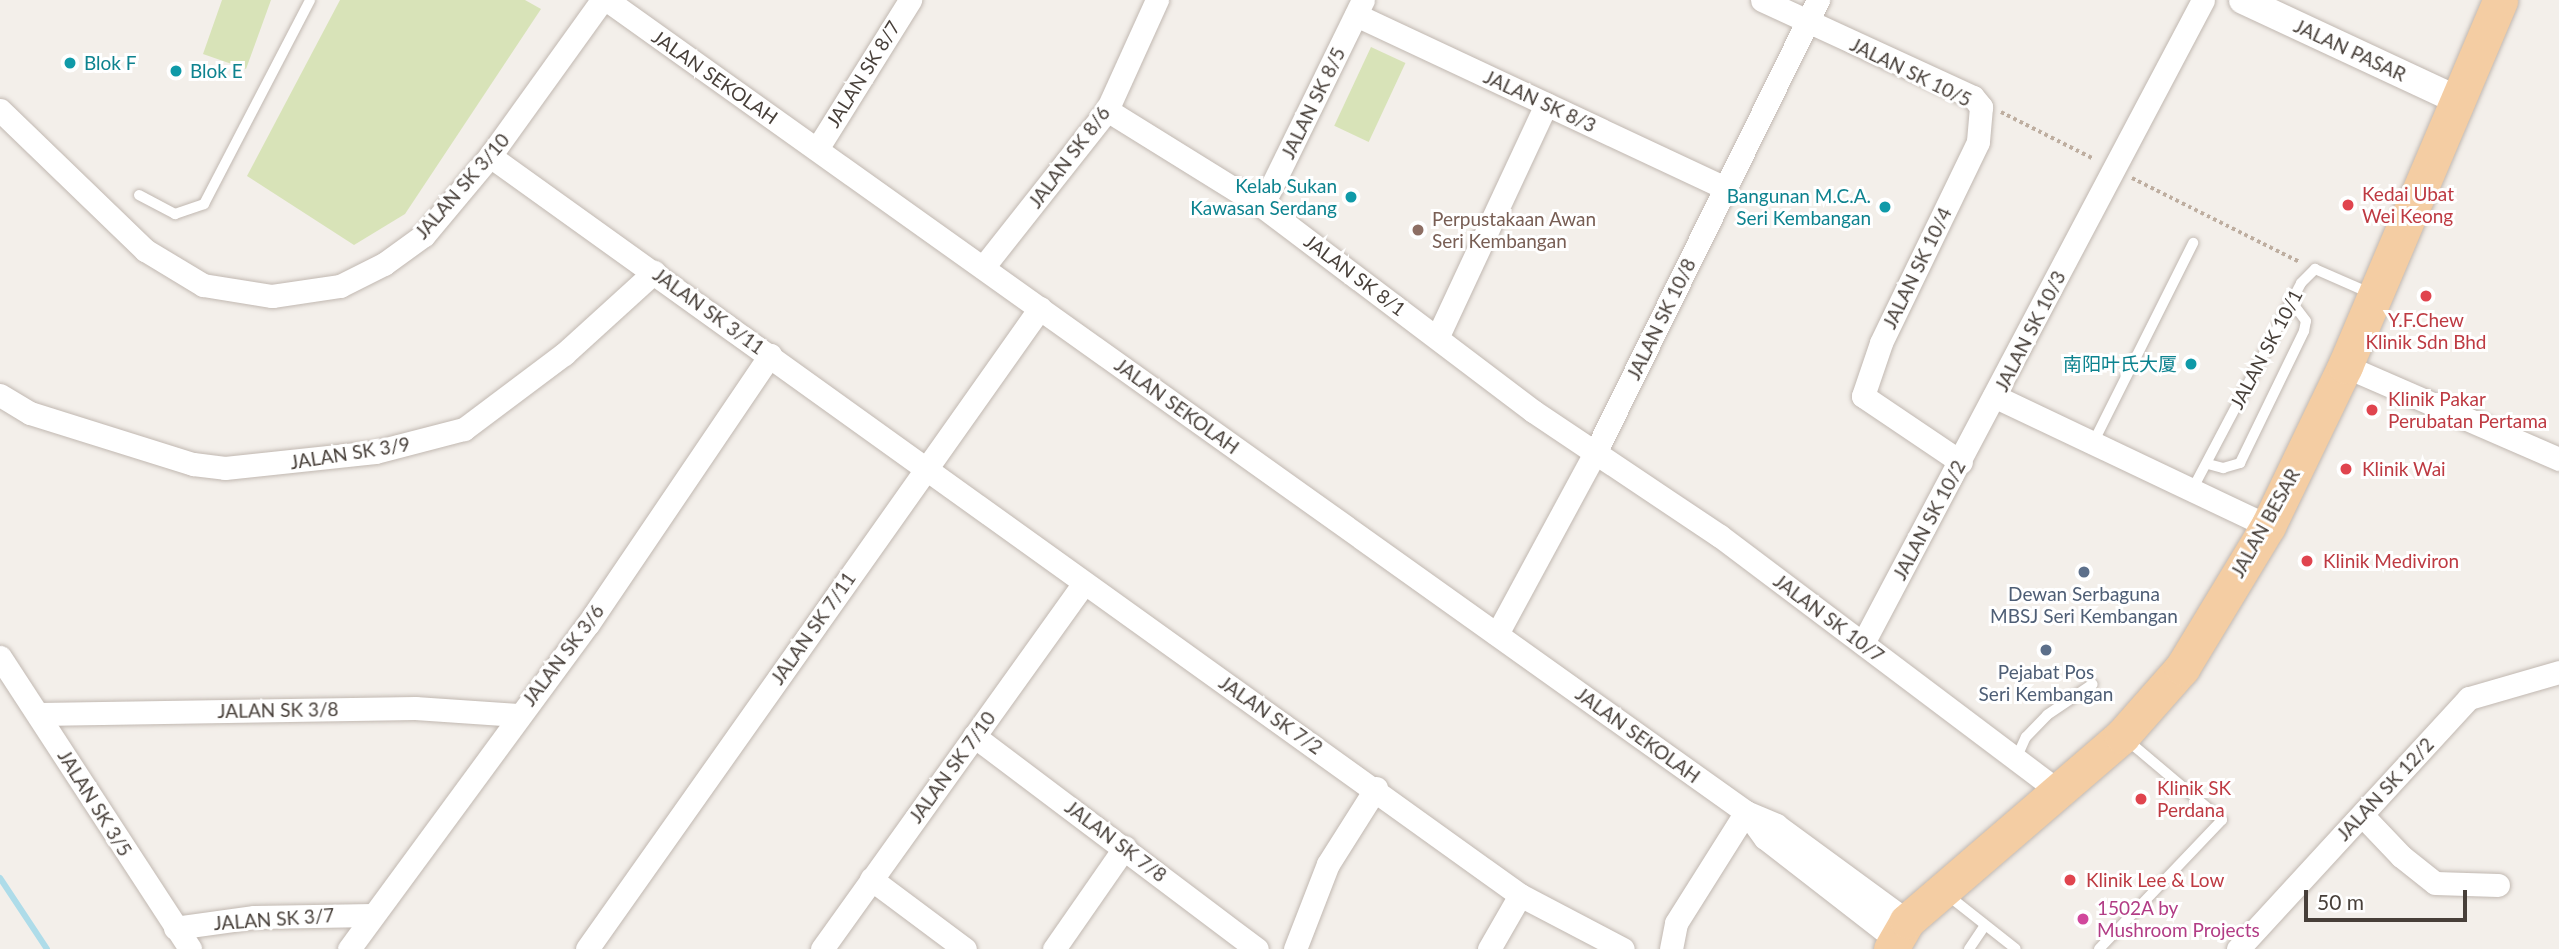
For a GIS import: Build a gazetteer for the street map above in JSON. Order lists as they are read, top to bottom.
{
  "streets": {
    "main road": ["JALAN BESAR"],
    "street": [
      "JALAN PASAR",
      "JALAN SK 10/5",
      "JALAN SK 8/7",
      "JALAN SEKOLAH",
      "JALAN SK 8/3",
      "JALAN SK 8/5",
      "JALAN SK 8/6",
      "JALAN SK 3/10",
      "JALAN SK 10/4",
      "JALAN SK 8/1",
      "JALAN SK 3/11",
      "JALAN SK 10/8",
      "JALAN SK 10/3",
      "JALAN SK 3/9",
      "JALAN SK 10/2",
      "JALAN SK 10/7",
      "JALAN SK 7/11",
      "JALAN SK 3/6",
      "JALAN SK 3/8",
      "JALAN SK 7/2",
      "JALAN SK 7/10",
      "JALAN SK 12/2",
      "JALAN SK 3/5",
      "JALAN SK 7/8",
      "JALAN SK 3/7"
    ],
    "lane": ["JALAN SK 10/1"]
  },
  "crossings": [
    ["JALAN PASAR", "JALAN BESAR"],
    ["JALAN SK 10/5", "JALAN SK 10/4"],
    ["JALAN SK 10/5", "JALAN SK 10/8"],
    ["JALAN SK 8/7", "JALAN SEKOLAH"],
    ["JALAN SEKOLAH", "JALAN SK 8/6"],
    ["JALAN SEKOLAH", "JALAN SK 3/10"],
    ["JALAN SEKOLAH", "JALAN SK 10/8"],
    ["JALAN SEKOLAH", "JALAN BESAR"],
    ["JALAN SEKOLAH", "JALAN SK 7/11"],
    ["JALAN SK 8/3", "JALAN SK 8/5"],
    ["JALAN SK 8/3", "JALAN SK 10/8"],
    ["JALAN SK 8/5", "JALAN SK 8/1"],
    ["JALAN SK 8/6", "JALAN SK 8/1"],
    ["JALAN SK 3/10", "JALAN SK 3/11"],
    ["JALAN SK 10/4", "JALAN SK 10/2"],
    ["JALAN SK 8/1", "JALAN SK 10/8"],
    ["JALAN SK 8/1", "JALAN SK 10/7"],
    ["JALAN SK 3/11", "JALAN SK 3/9"],
    ["JALAN SK 3/11", "JALAN SK 7/11"],
    ["JALAN SK 3/11", "JALAN SK 3/6"],
    ["JALAN SK 3/11", "JALAN SK 7/2"],
    ["JALAN SK 10/8", "JALAN SK 10/7"],
    ["JALAN SK 10/3", "JALAN SK 10/1"],
    ["JALAN SK 10/3", "JALAN SK 10/2"],
    ["JALAN SK 10/3", "JALAN BESAR"],
    ["JALAN SK 10/1", "JALAN BESAR"],
    ["JALAN SK 10/2", "JALAN SK 10/7"],
    ["JALAN BESAR", "JALAN SK 10/7"],
    ["JALAN SK 7/11", "JALAN SK 7/2"],
    ["JALAN SK 3/6", "JALAN SK 3/8"],
    ["JALAN SK 3/6", "JALAN SK 3/7"],
    ["JALAN SK 3/8", "JALAN SK 3/5"],
    ["JALAN SK 7/2", "JALAN SK 7/10"],
    ["JALAN SK 7/10", "JALAN SK 7/8"],
    ["JALAN SK 3/5", "JALAN SK 3/7"]
  ],
  "places": [
    "Blok F",
    "Blok E",
    "Kelab Sukan Kawasan Serdang",
    "Kedai Ubat Wei Keong",
    "Bangunan M.C.A. Seri Kembangan",
    "Perpustakaan Awan Seri Kembangan",
    "Y.F.Chew Klinik Sdn Bhd",
    "南阳叶氏大厦",
    "Klinik Pakar Perubatan Pertama",
    "Klinik Wai",
    "Klinik Mediviron",
    "Dewan Serbaguna MBSJ Seri Kembangan",
    "Pejabat Pos Seri Kembangan",
    "Klinik SK Perdana",
    "Klinik Lee & Low",
    "1502A by Mushroom Projects"
  ],
  "scale_bar": "50 m"
}
